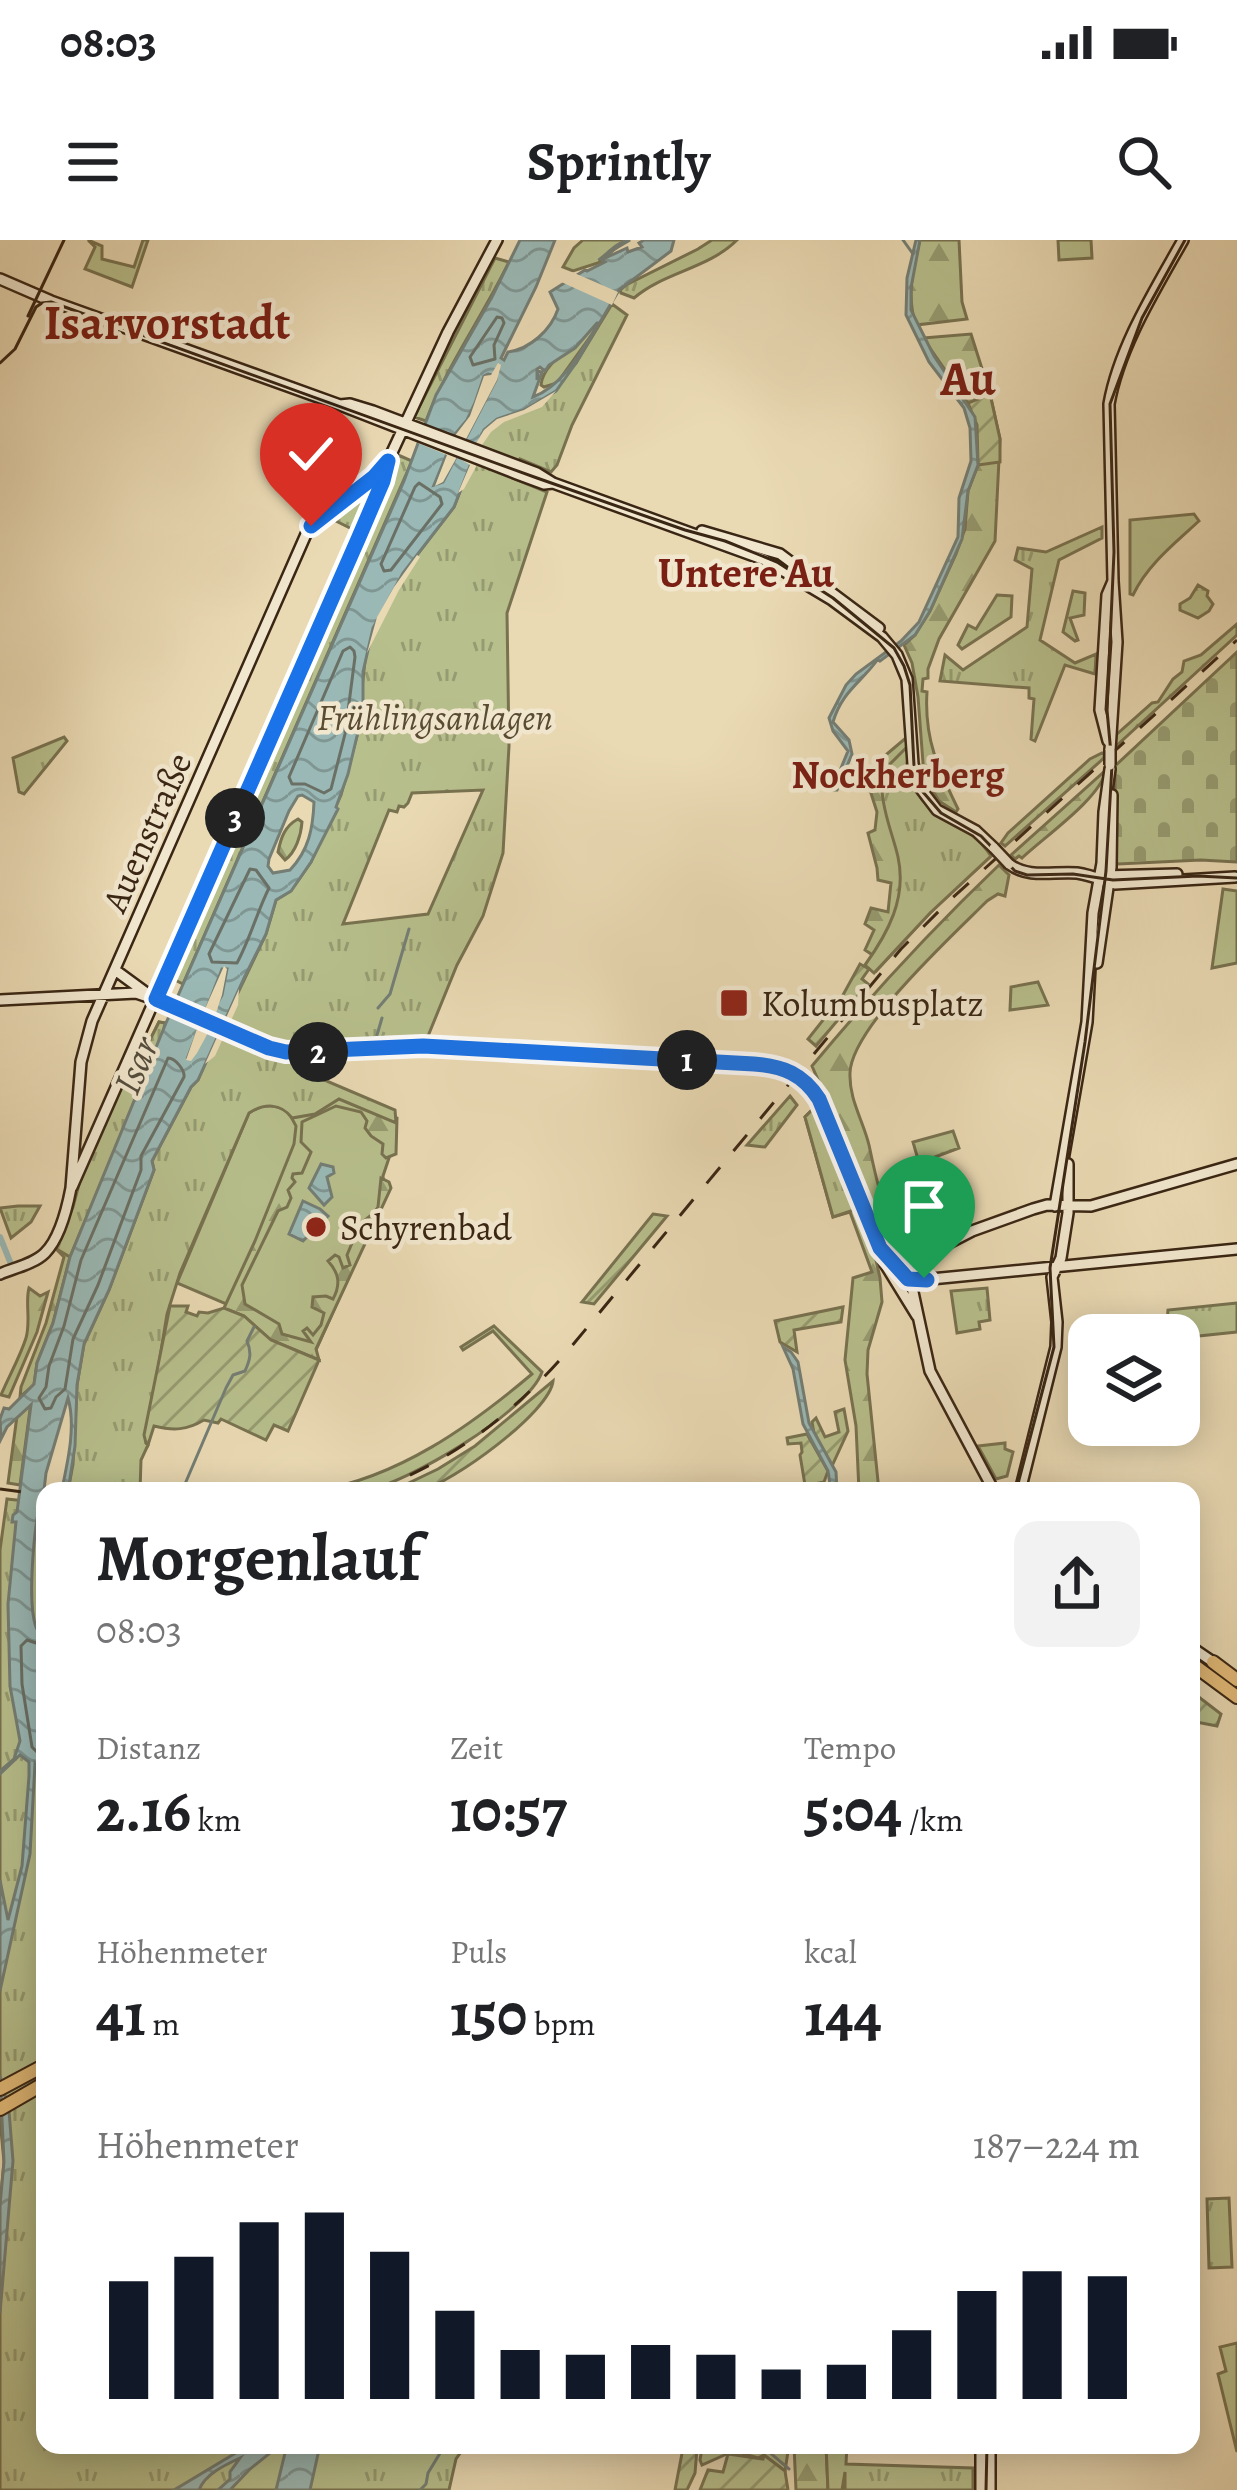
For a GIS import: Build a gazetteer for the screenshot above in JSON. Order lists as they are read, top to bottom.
{
  "streets": {
    "main road": ["Auenstraße"]
  },
  "districts": [
    "Isarvorstadt",
    "Au",
    "Untere Au",
    "Nockherberg"
  ],
  "water": ["Isar"],
  "parks": ["Frühlingsanlagen"],
  "places": {
    "transit": ["Kolumbusplatz"],
    "other": ["Schyrenbad"]
  },
  "page": {
    "status": "08:03",
    "header": "Sprintly",
    "pins": ["3", "2", "1"],
    "heading": ["Morgenlauf", "08:03"],
    "stats": [
      ["Distanz", "2.16 km"],
      ["Zeit", "10:57"],
      ["Tempo", "5:04 /km"],
      ["Höhenmeter", "41 m"],
      ["Puls", "150 bpm"],
      ["kcal", "144"]
    ],
    "chart": ["Höhenmeter", "187–224 m"]
  }
}
